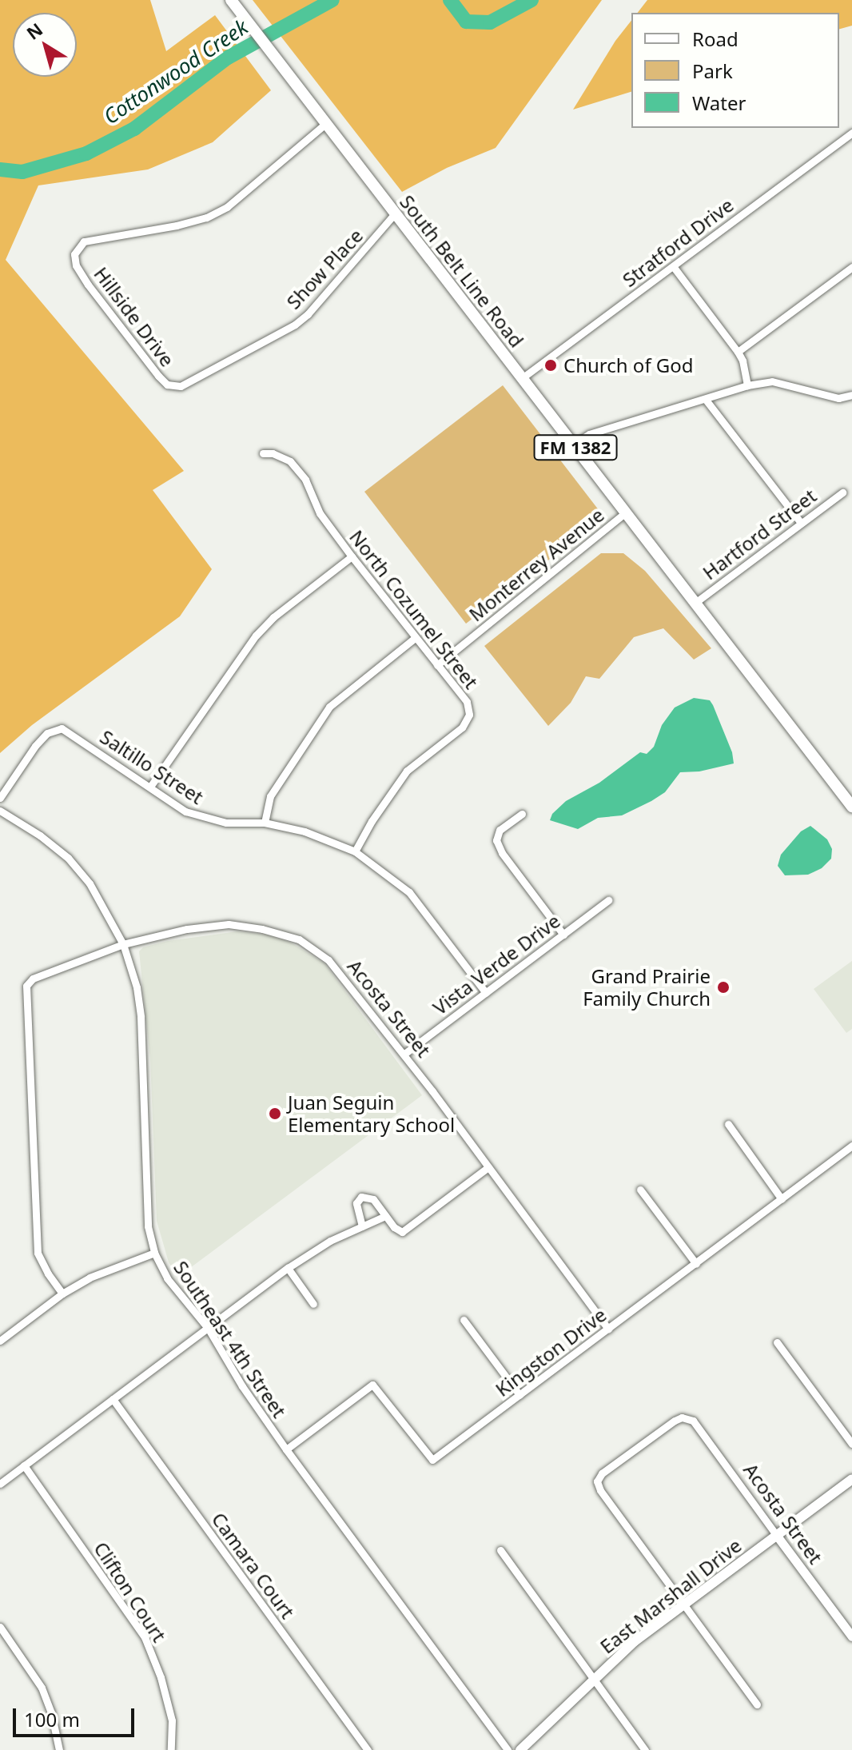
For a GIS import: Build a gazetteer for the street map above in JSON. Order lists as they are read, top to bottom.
{
  "streets": {
    "main road": ["South Belt Line Road", "FM 1382", "East Marshall Drive"],
    "street": [
      "Stratford Drive",
      "Show Place",
      "Hillside Drive",
      "Hartford Street",
      "Monterrey Avenue",
      "North Cozumel Street",
      "Saltillo Street",
      "Vista Verde Drive",
      "Acosta Street",
      "Southeast 4th Street",
      "Kingston Drive",
      "Camara Court",
      "Clifton Court"
    ]
  },
  "crossings": [
    ["Stratford Drive", "South Belt Line Road"],
    ["Show Place", "South Belt Line Road"],
    ["Show Place", "Hillside Drive"],
    ["South Belt Line Road", "Hillside Drive"],
    ["South Belt Line Road", "Hartford Street"],
    ["South Belt Line Road", "Monterrey Avenue"],
    ["Monterrey Avenue", "North Cozumel Street"],
    ["North Cozumel Street", "Saltillo Street"],
    ["Saltillo Street", "Vista Verde Drive"],
    ["Vista Verde Drive", "Acosta Street"],
    ["Acosta Street", "Southeast 4th Street"],
    ["Acosta Street", "Kingston Drive"],
    ["Acosta Street", "East Marshall Drive"],
    ["Southeast 4th Street", "Kingston Drive"]
  ],
  "water": ["Cottonwood Creek"],
  "places": ["Church of God", "Grand Prairie Family Church", "Juan Seguin Elementary School"],
  "legend": ["Road", "Park", "Water"],
  "scale_bar": "100 m",
  "north": "top left"
}
